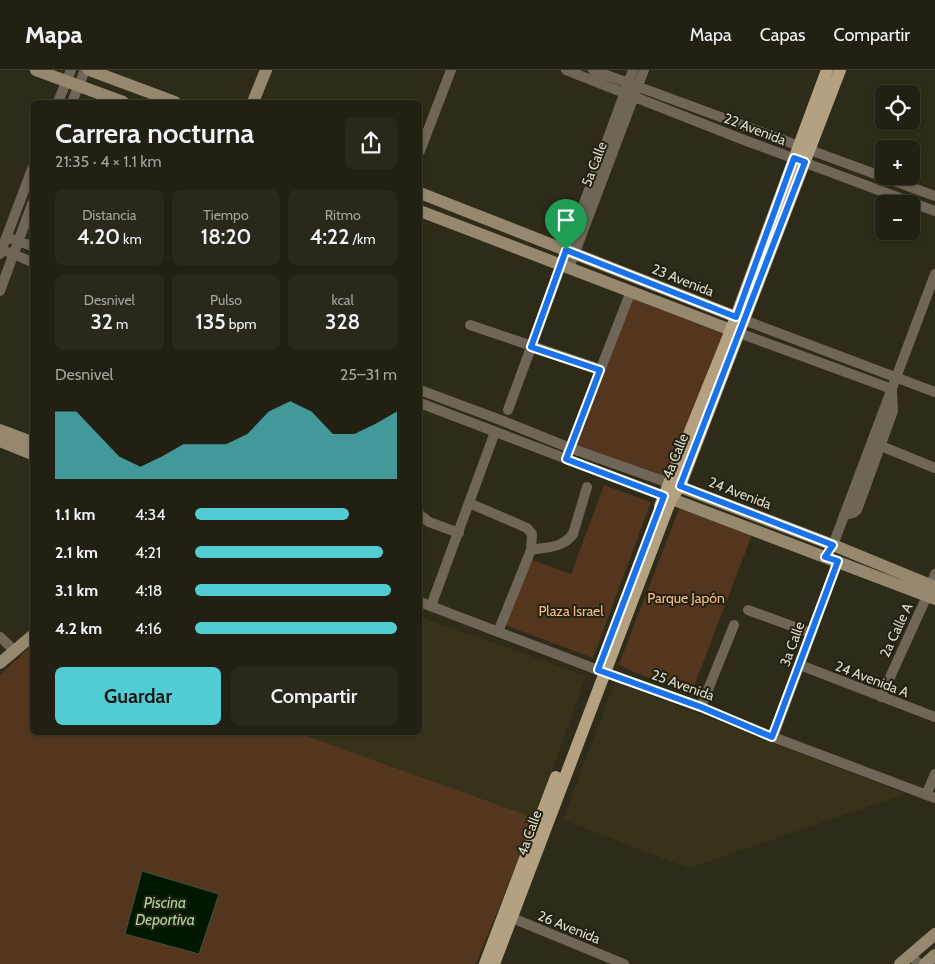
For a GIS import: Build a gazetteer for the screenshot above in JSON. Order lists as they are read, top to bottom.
{
  "streets": {
    "main road": ["4a Calle"],
    "street": [
      "22 Avenida",
      "5a Calle",
      "23 Avenida",
      "24 Avenida",
      "2a Calle A",
      "3a Calle",
      "24 Avenida A",
      "25 Avenida",
      "26 Avenida"
    ]
  },
  "crossings": [
    ["22 Avenida", "5a Calle"],
    ["22 Avenida", "4a Calle"],
    ["5a Calle", "23 Avenida"],
    ["23 Avenida", "4a Calle"],
    ["4a Calle", "24 Avenida"],
    ["4a Calle", "25 Avenida"],
    ["4a Calle", "26 Avenida"],
    ["24 Avenida", "2a Calle A"],
    ["2a Calle A", "24 Avenida A"],
    ["3a Calle", "24 Avenida A"],
    ["3a Calle", "25 Avenida"]
  ],
  "water": ["Piscina Deportiva"],
  "parks": ["Parque Japón", "Plaza Israel"],
  "page": {
    "header": "Mapa",
    "nav": ["Mapa", "Capas", "Compartir"],
    "map_buttons": ["+", "−"],
    "heading": ["Carrera nocturna", "21:35 · 4 × 1.1 km"],
    "stats": [
      ["Distancia", "4.20 km"],
      ["Tiempo", "18:20"],
      ["Ritmo", "4:22 /km"],
      ["Desnivel", "32 m"],
      ["Pulso", "135 bpm"],
      ["kcal", "328"]
    ],
    "chart": ["Desnivel", "25–31 m"],
    "list": [
      {
        "name": "1.1 km",
        "note": "4:34"
      },
      {
        "name": "2.1 km",
        "note": "4:21"
      },
      {
        "name": "3.1 km",
        "note": "4:18"
      },
      {
        "name": "4.2 km",
        "note": "4:16"
      }
    ],
    "buttons": ["Guardar", "Compartir"]
  }
}
